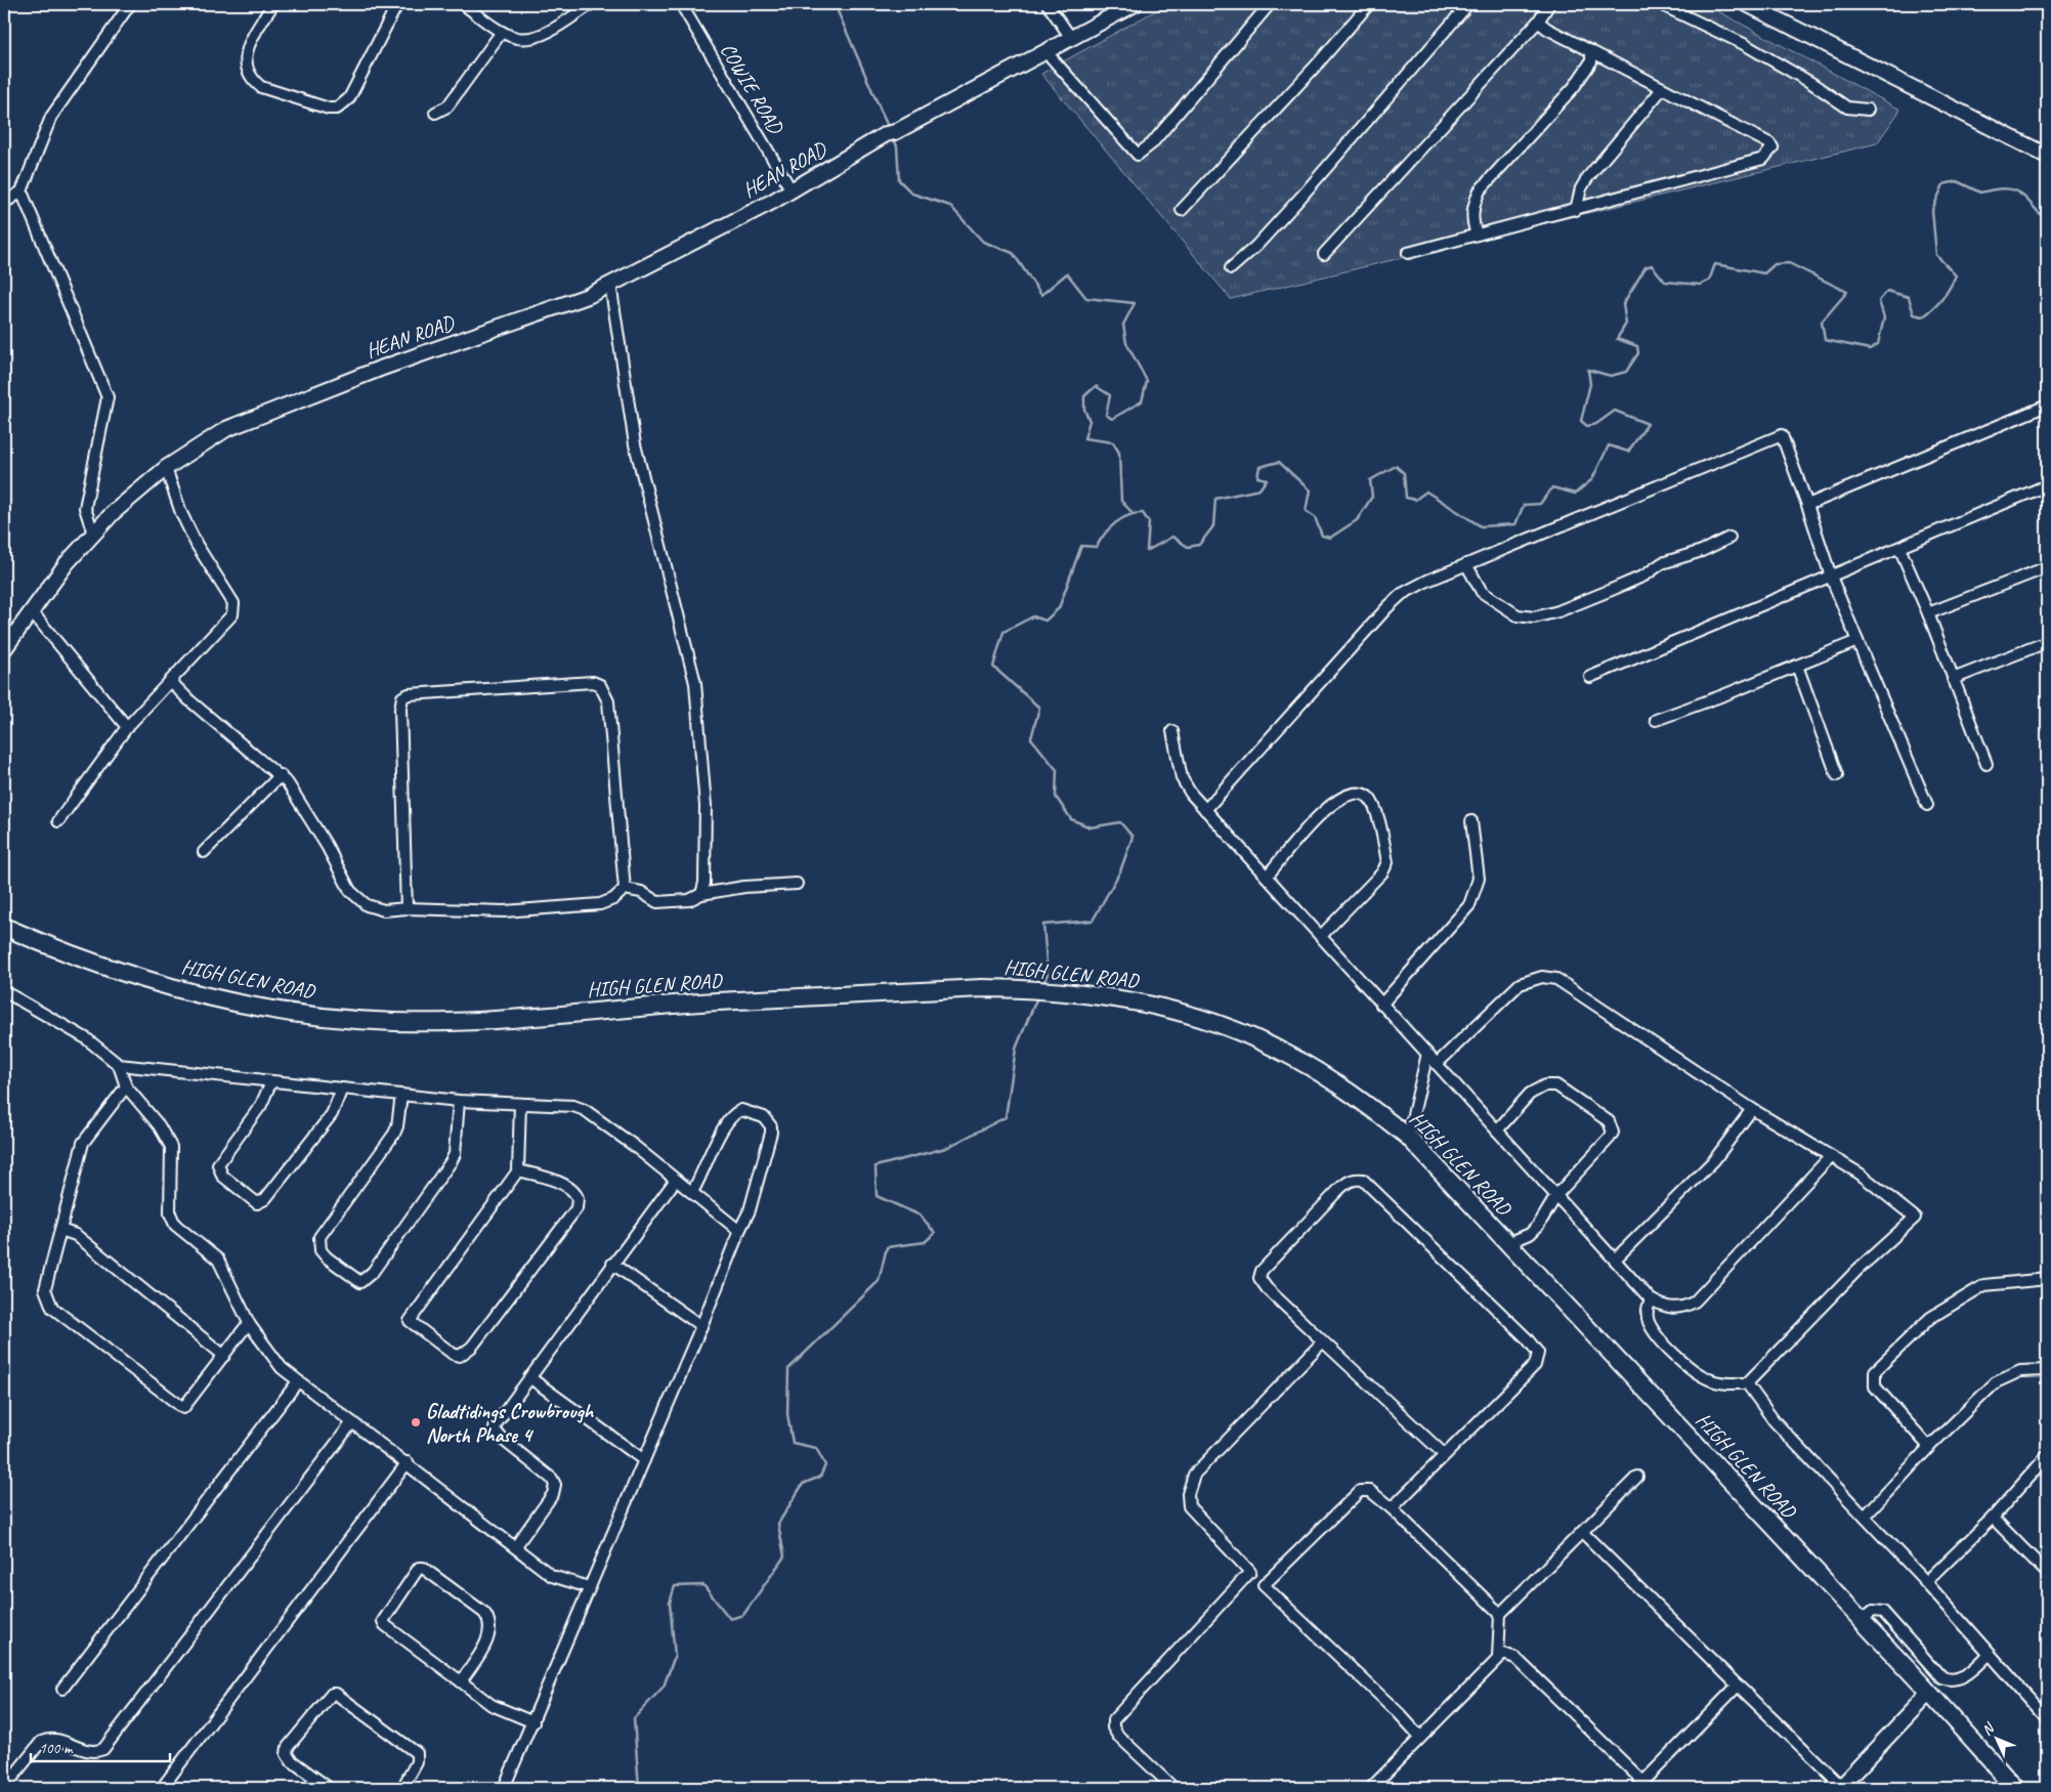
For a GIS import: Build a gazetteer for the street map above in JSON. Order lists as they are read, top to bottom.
{
  "streets": {
    "main road": ["HIGH GLEN ROAD"],
    "street": ["COWIE ROAD", "HEAN ROAD"]
  },
  "crossings": [
    ["COWIE ROAD", "HEAN ROAD"]
  ],
  "places": ["Gladtidings Crowbrough North Phase 4"],
  "scale_bar": "100 m",
  "north": "top left"
}
